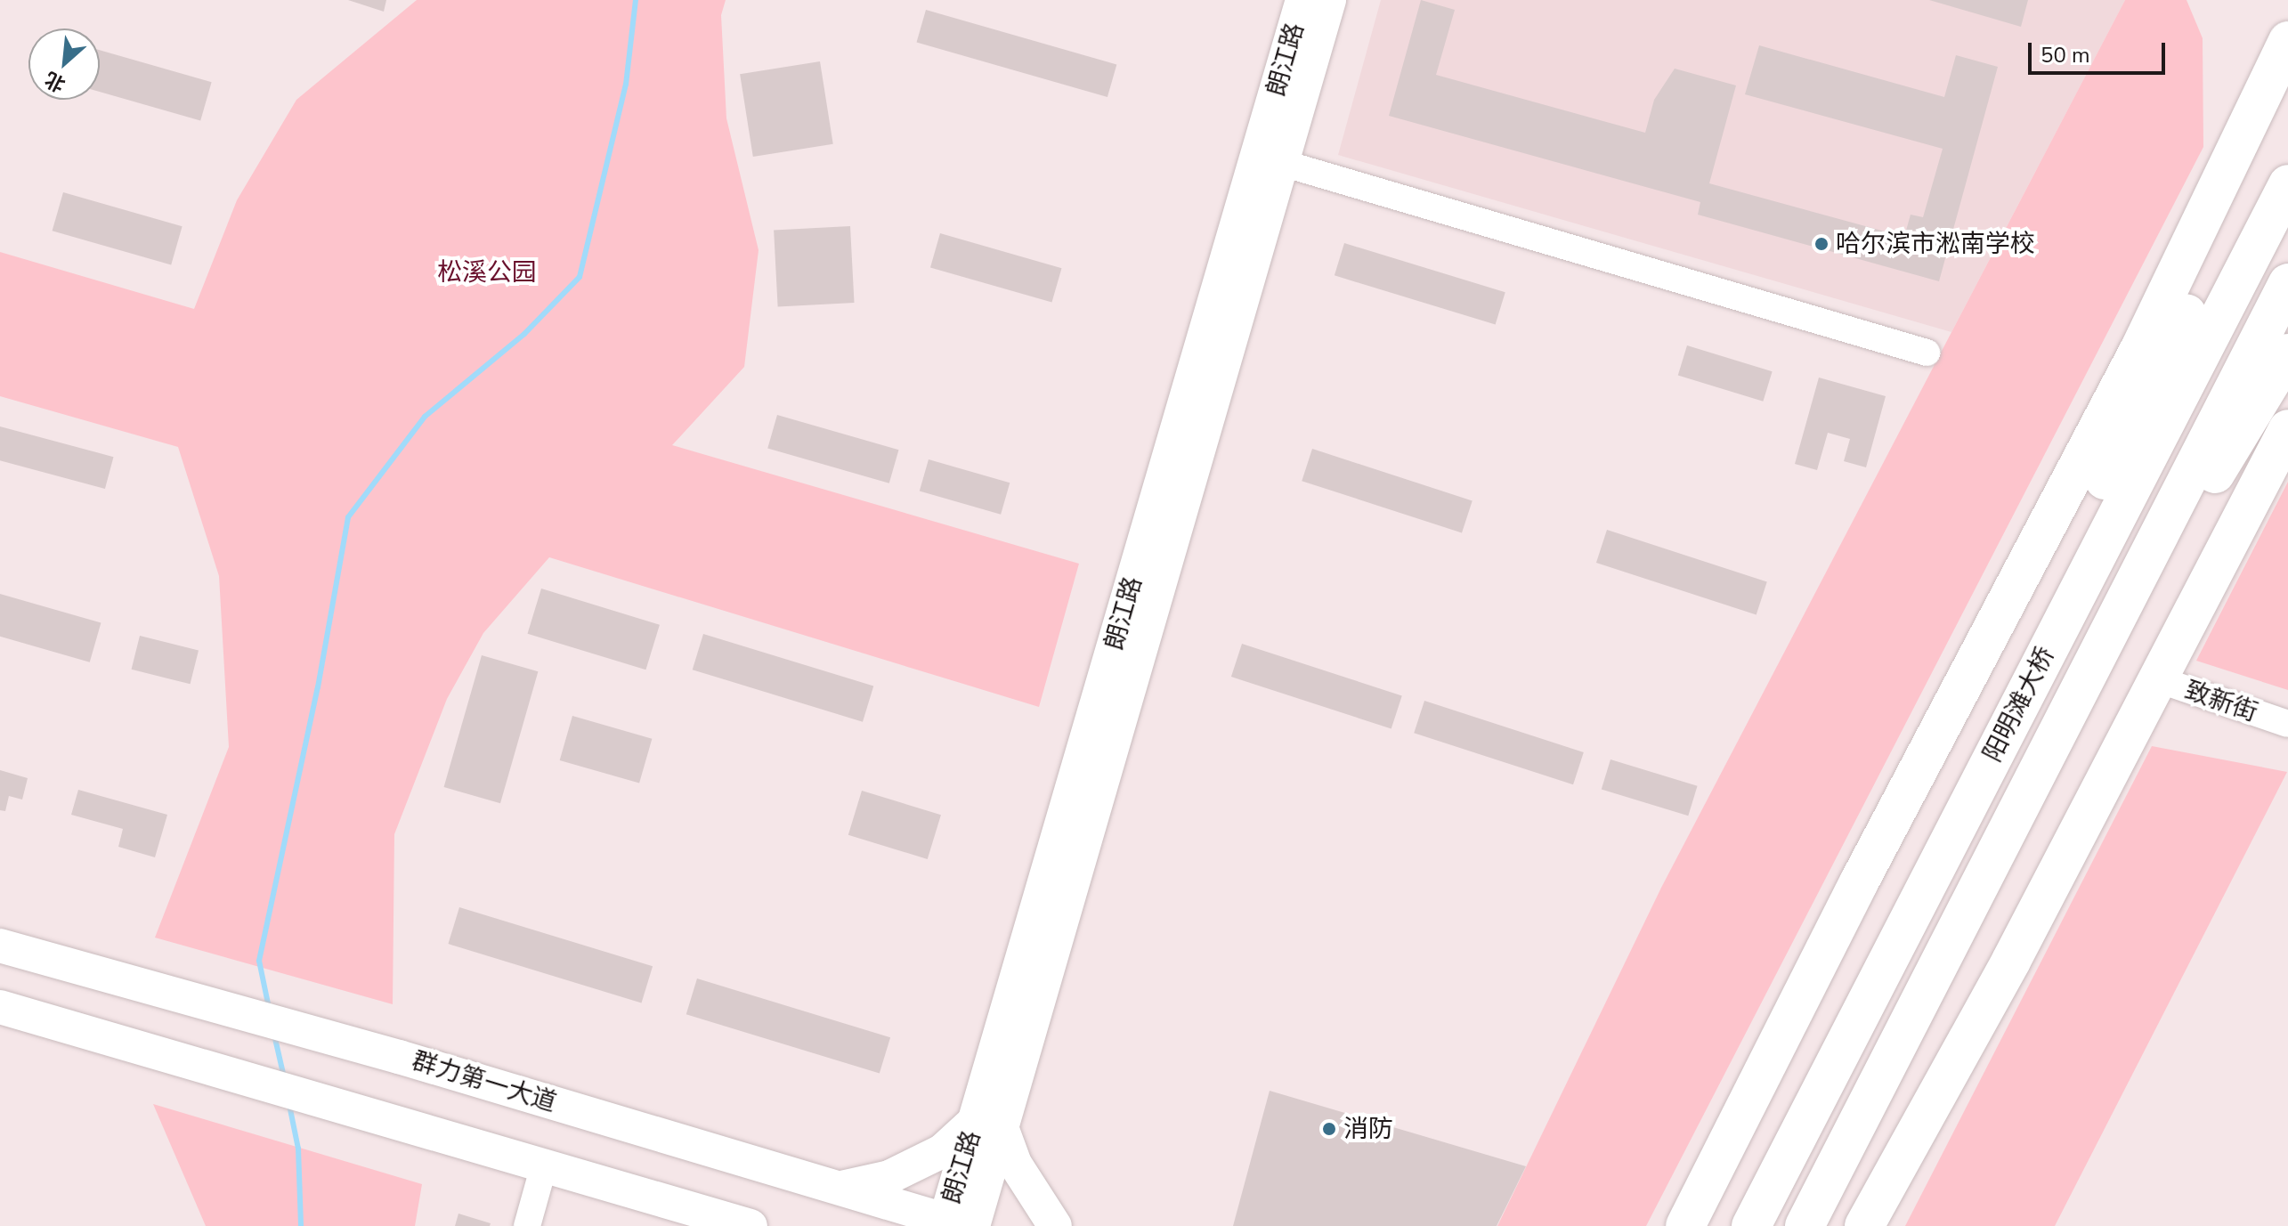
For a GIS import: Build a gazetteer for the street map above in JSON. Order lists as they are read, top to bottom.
{
  "streets": {
    "highway": ["阳明滩大桥"],
    "main road": ["朗江路", "群力第一大道"],
    "street": ["致新街"]
  },
  "crossings": [
    ["朗江路", "群力第一大道"]
  ],
  "parks": ["松溪公园"],
  "places": ["哈尔滨市淞南学校", "消防"],
  "scale_bar": "50 m",
  "north": "bottom left"
}
